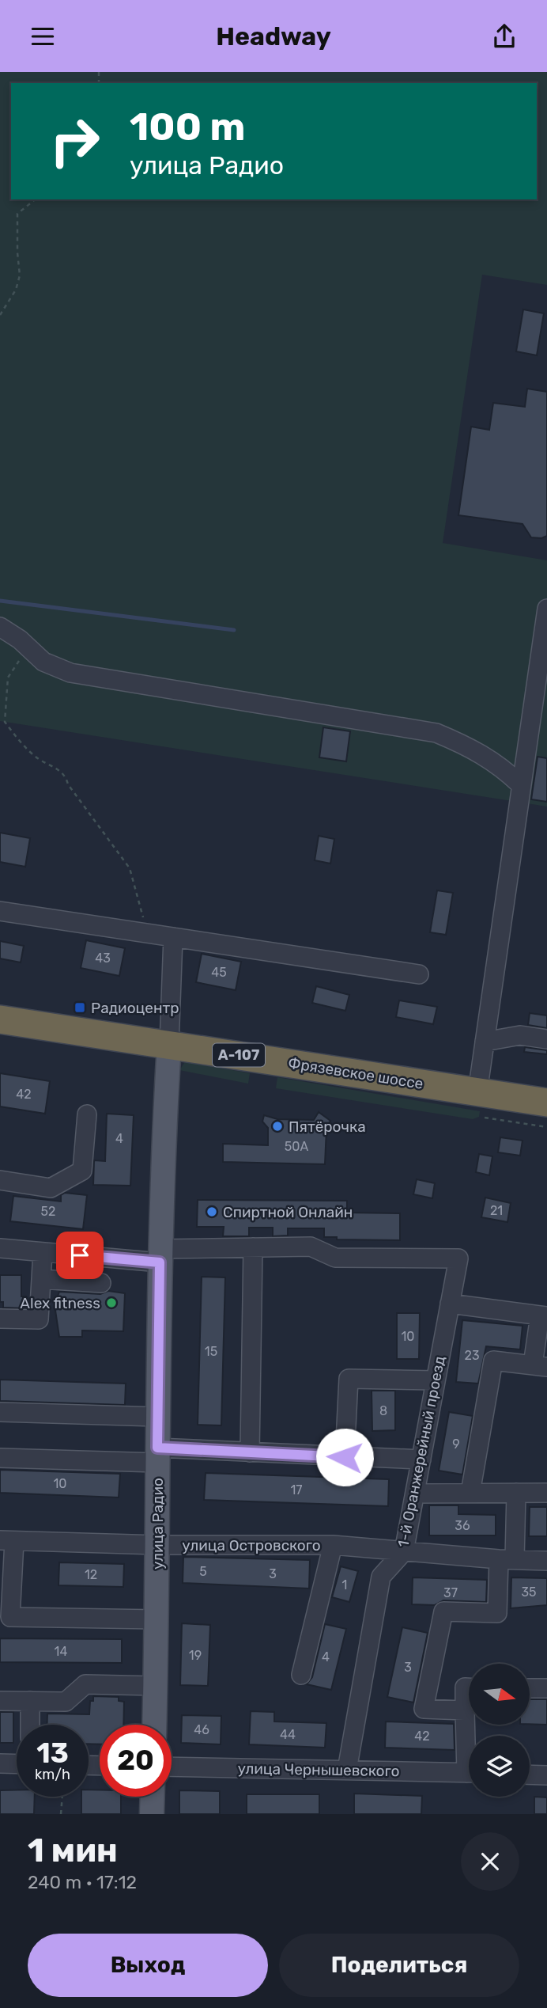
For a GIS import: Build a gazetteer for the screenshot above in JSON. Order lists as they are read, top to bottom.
{
  "streets": {
    "highway": ["А-107", "Фрязевское шоссе"],
    "main road": ["улица Радио"],
    "street": ["1-й Оранжерейный проезд", "улица Островского", "улица Чернышевского"]
  },
  "crossings": [
    ["Фрязевское шоссе", "улица Радио"],
    ["1-й Оранжерейный проезд", "улица Островского"],
    ["1-й Оранжерейный проезд", "улица Чернышевского"],
    ["улица Радио", "улица Островского"]
  ],
  "places": {
    "transit": ["Радиоцентр"],
    "other": ["Пятёрочка", "Спиртной Онлайн", "Alex fitness"]
  },
  "house_numbers": [
    "43",
    "45",
    "42",
    "4",
    "50А",
    "21",
    "52",
    "10",
    "15",
    "23",
    "8",
    "9",
    "10",
    "17",
    "36",
    "5",
    "3",
    "12",
    "1",
    "35",
    "37",
    "14",
    "19",
    "4",
    "3",
    "46",
    "44",
    "42"
  ],
  "north": "right",
  "page": {
    "header": "Headway",
    "turn": ["100 m", "улица Радио"],
    "speed": "13 km/h",
    "limit": "20",
    "heading": ["1 мин", "240 m · 17:12"],
    "buttons": ["Выход", "Поделиться"]
  }
}
